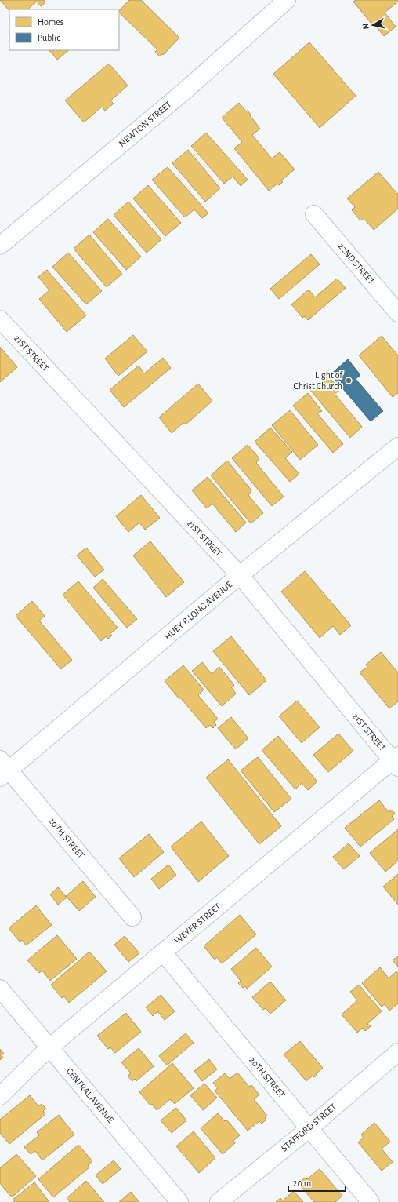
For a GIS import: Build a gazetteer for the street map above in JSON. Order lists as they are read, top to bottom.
{
  "streets": {
    "street": [
      "NEWTON STREET",
      "22ND STREET",
      "21ST STREET",
      "HUEY P. LONG AVENUE",
      "20TH STREET",
      "WEYER STREET",
      "CENTRAL AVENUE",
      "STAFFORD STREET"
    ]
  },
  "crossings": [
    ["21ST STREET", "HUEY P. LONG AVENUE"],
    ["21ST STREET", "WEYER STREET"],
    ["HUEY P. LONG AVENUE", "20TH STREET"],
    ["20TH STREET", "WEYER STREET"],
    ["20TH STREET", "STAFFORD STREET"],
    ["WEYER STREET", "CENTRAL AVENUE"]
  ],
  "places": ["Light of Christ Church"],
  "legend": ["Homes", "Public"],
  "scale_bar": "20 m",
  "north": "left"
}
